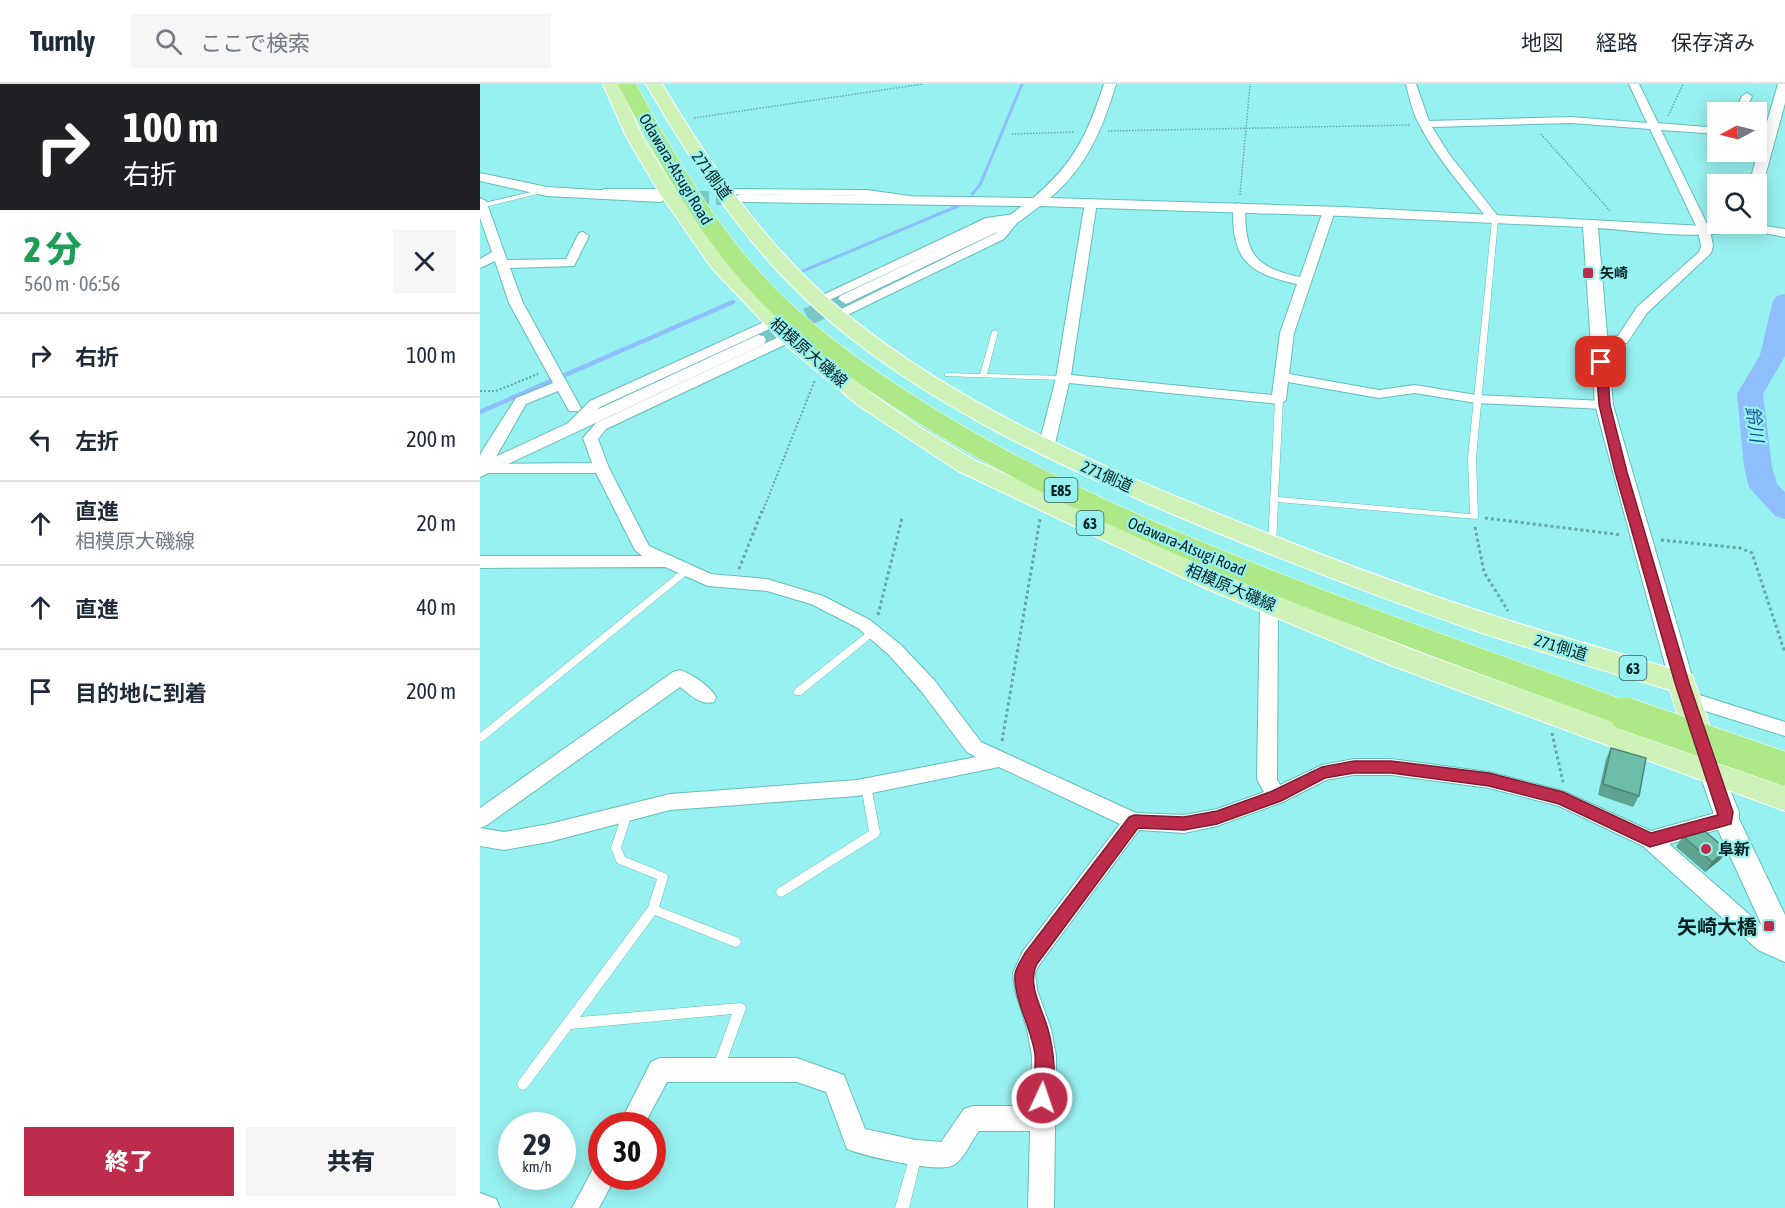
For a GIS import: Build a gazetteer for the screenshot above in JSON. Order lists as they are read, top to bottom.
{
  "streets": {
    "highway": ["Odawara-Atsugi Road", "E85"],
    "main road": ["271側道", "相模原大磯線", "63"]
  },
  "crossings": [
    ["相模原大磯線", "63"]
  ],
  "water": ["鈴川"],
  "places": {
    "transit": ["矢崎", "矢崎大橋"],
    "other": ["阜新"]
  },
  "north": "left",
  "page": {
    "header": "Turnly",
    "search": "ここで検索",
    "nav": ["地図", "経路", "保存済み"],
    "turn": ["100 m", "右折"],
    "heading": ["2 分", "560 m · 06:56"],
    "list": [
      {
        "name": "右折",
        "value": "100 m"
      },
      {
        "name": "左折",
        "value": "200 m"
      },
      {
        "name": "直進",
        "note": "相模原大磯線",
        "value": "20 m"
      },
      {
        "name": "直進",
        "value": "40 m"
      },
      {
        "name": "目的地に到着",
        "value": "200 m"
      }
    ],
    "speed": "29 km/h",
    "limit": "30",
    "buttons": ["終了", "共有"]
  }
}
